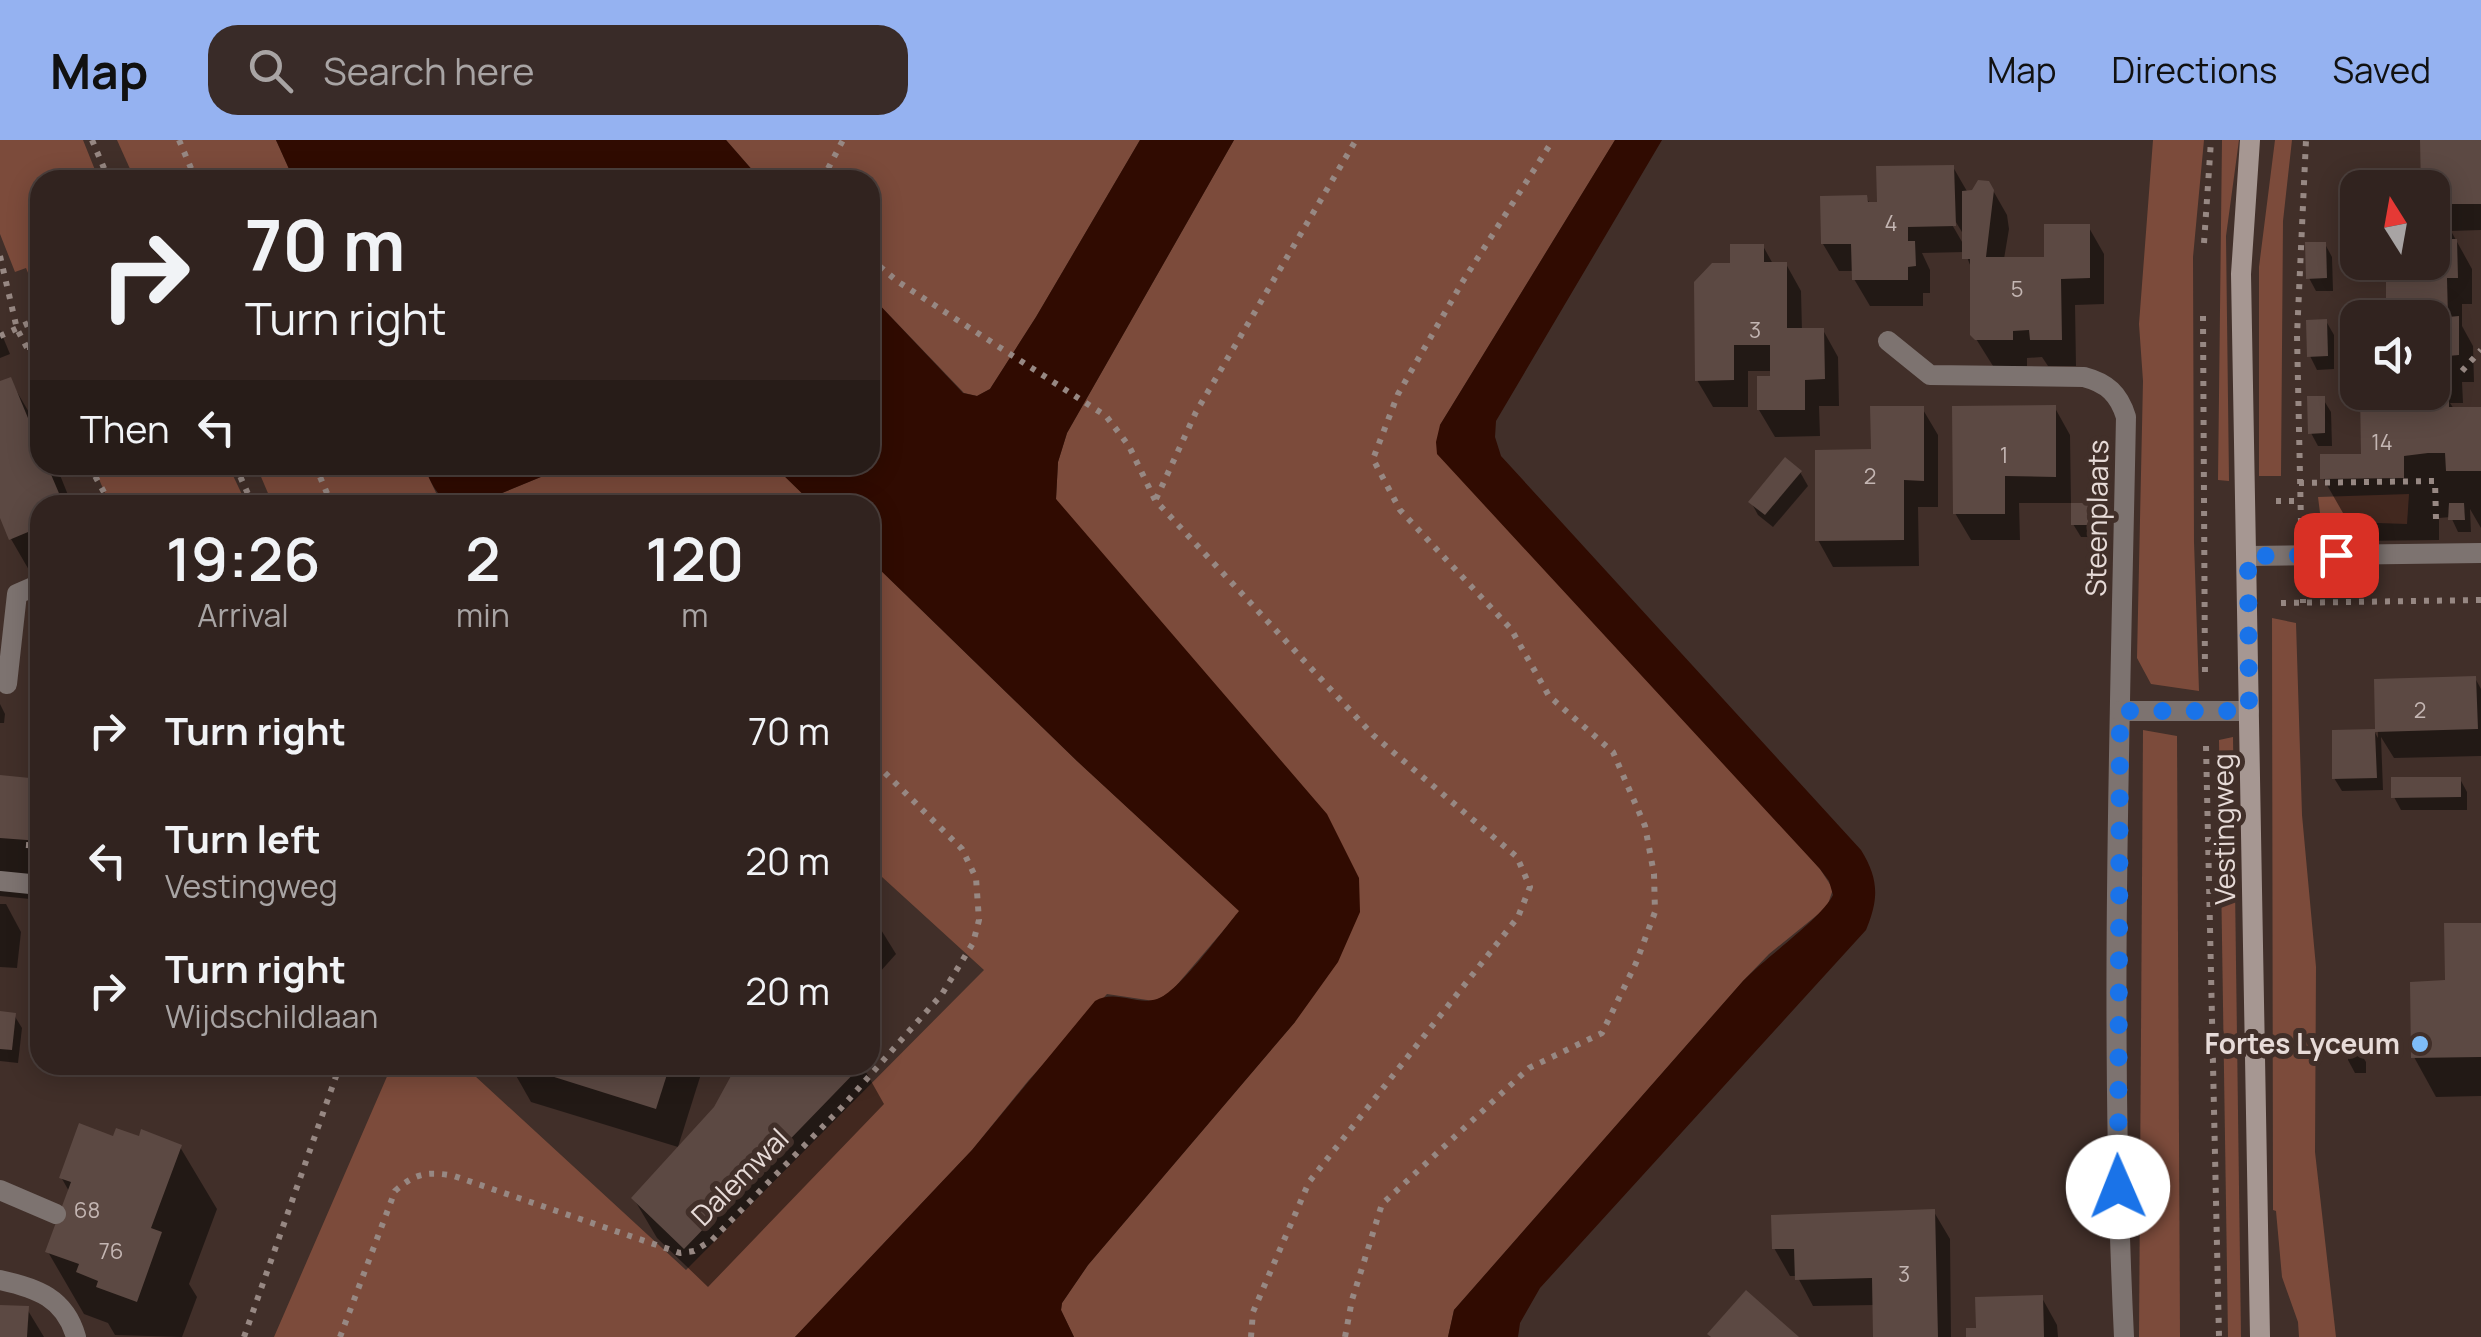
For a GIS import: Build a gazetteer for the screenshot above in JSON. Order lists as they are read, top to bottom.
{
  "streets": {
    "street": ["Steenplaats", "Vestingweg"],
    "path": ["Dalemwal"]
  },
  "places": ["Fortes Lyceum"],
  "house_numbers": [
    "4",
    "5",
    "3",
    "14",
    "1",
    "2",
    "2",
    "68",
    "76",
    "3"
  ],
  "north": "top",
  "page": {
    "header": "Map",
    "search": "Search here",
    "nav": ["Map", "Directions", "Saved"],
    "turn": ["70 m", "Turn right"],
    "then": "Then",
    "eta": [
      "19:26",
      "Arrival",
      "2",
      "min",
      "120",
      "m"
    ],
    "list": [
      {
        "name": "Turn right",
        "value": "70 m"
      },
      {
        "name": "Turn left",
        "note": "Vestingweg",
        "value": "20 m"
      },
      {
        "name": "Turn right",
        "note": "Wijdschildlaan",
        "value": "20 m"
      }
    ]
  }
}
